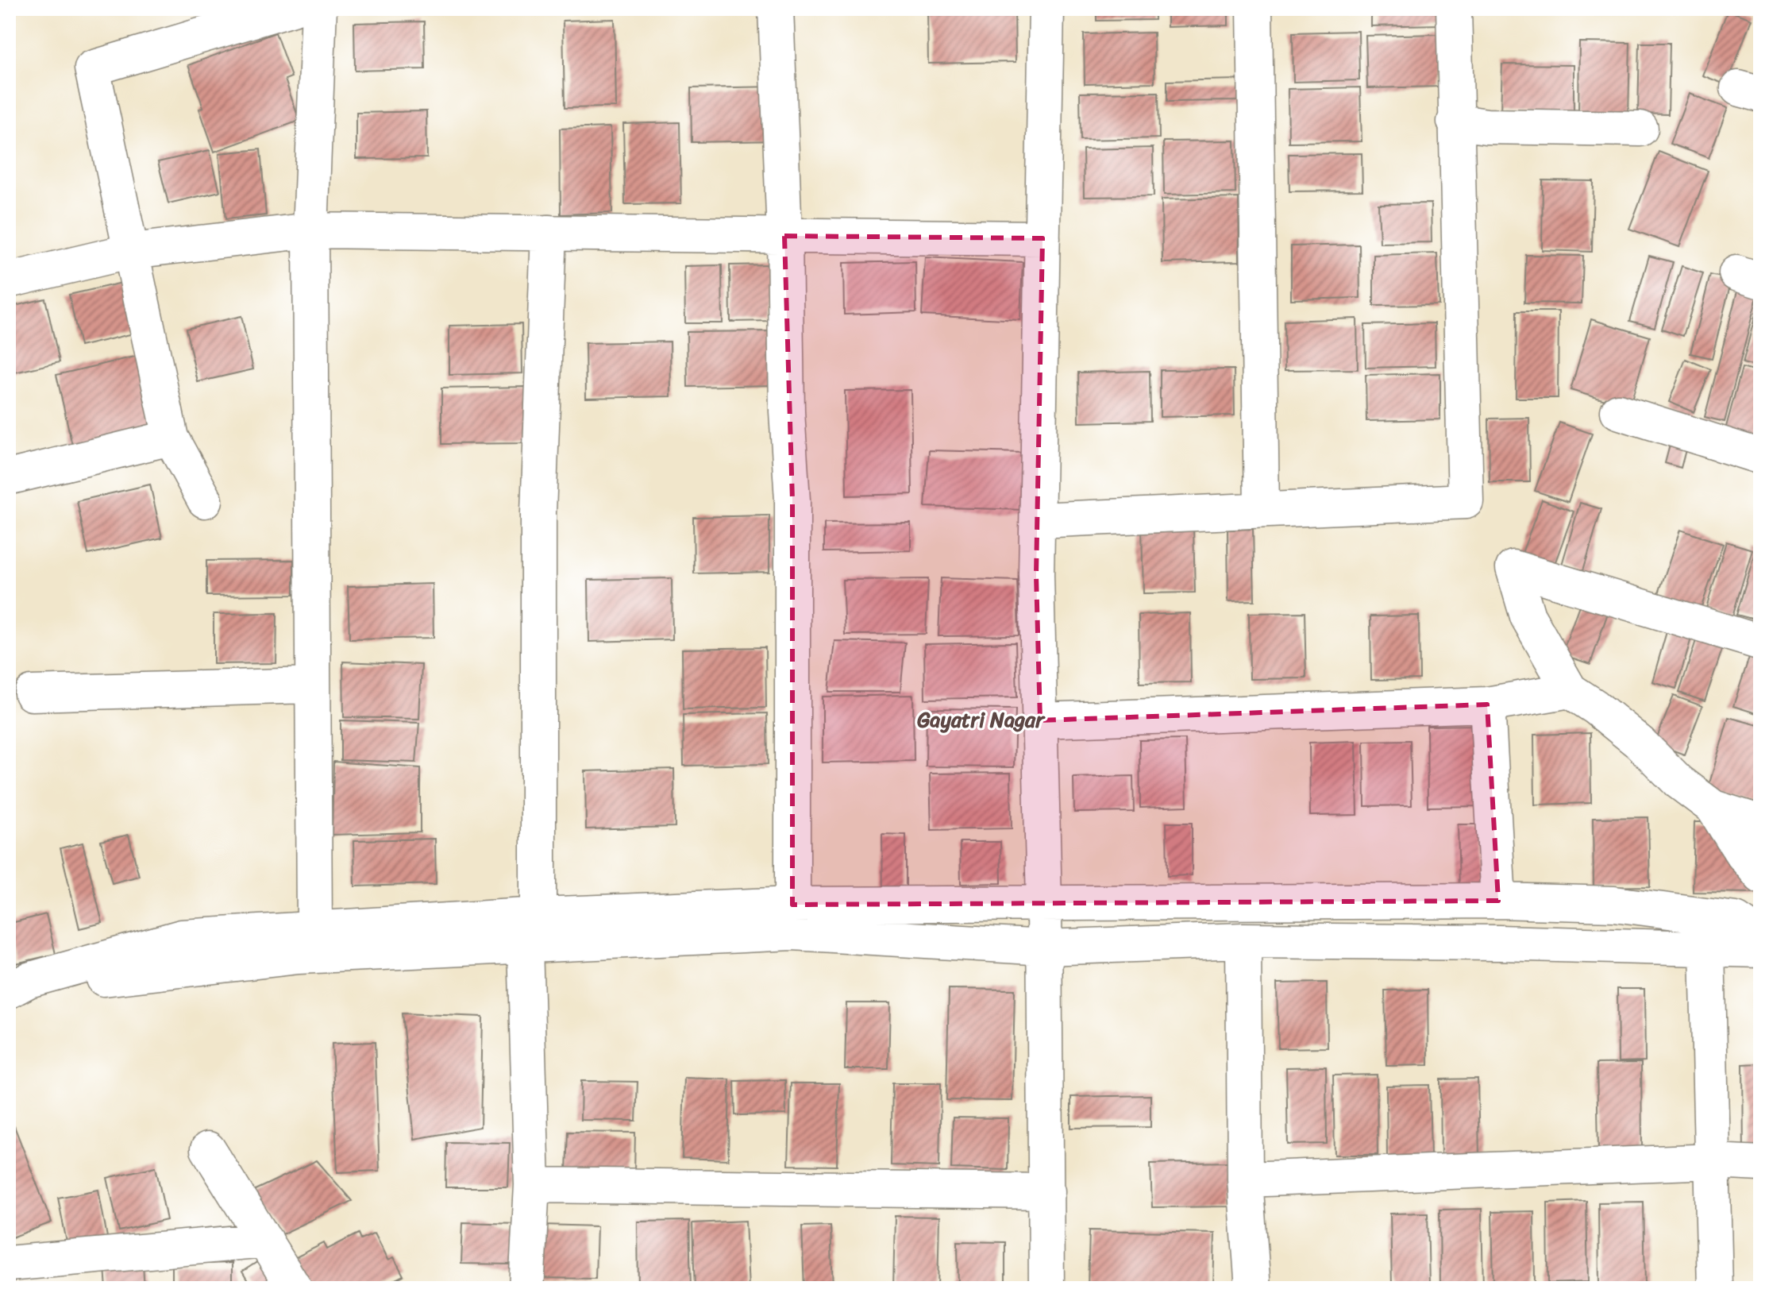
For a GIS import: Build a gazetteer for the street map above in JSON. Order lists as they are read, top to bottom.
{
  "districts": ["Gayatri Nagar"]
}
